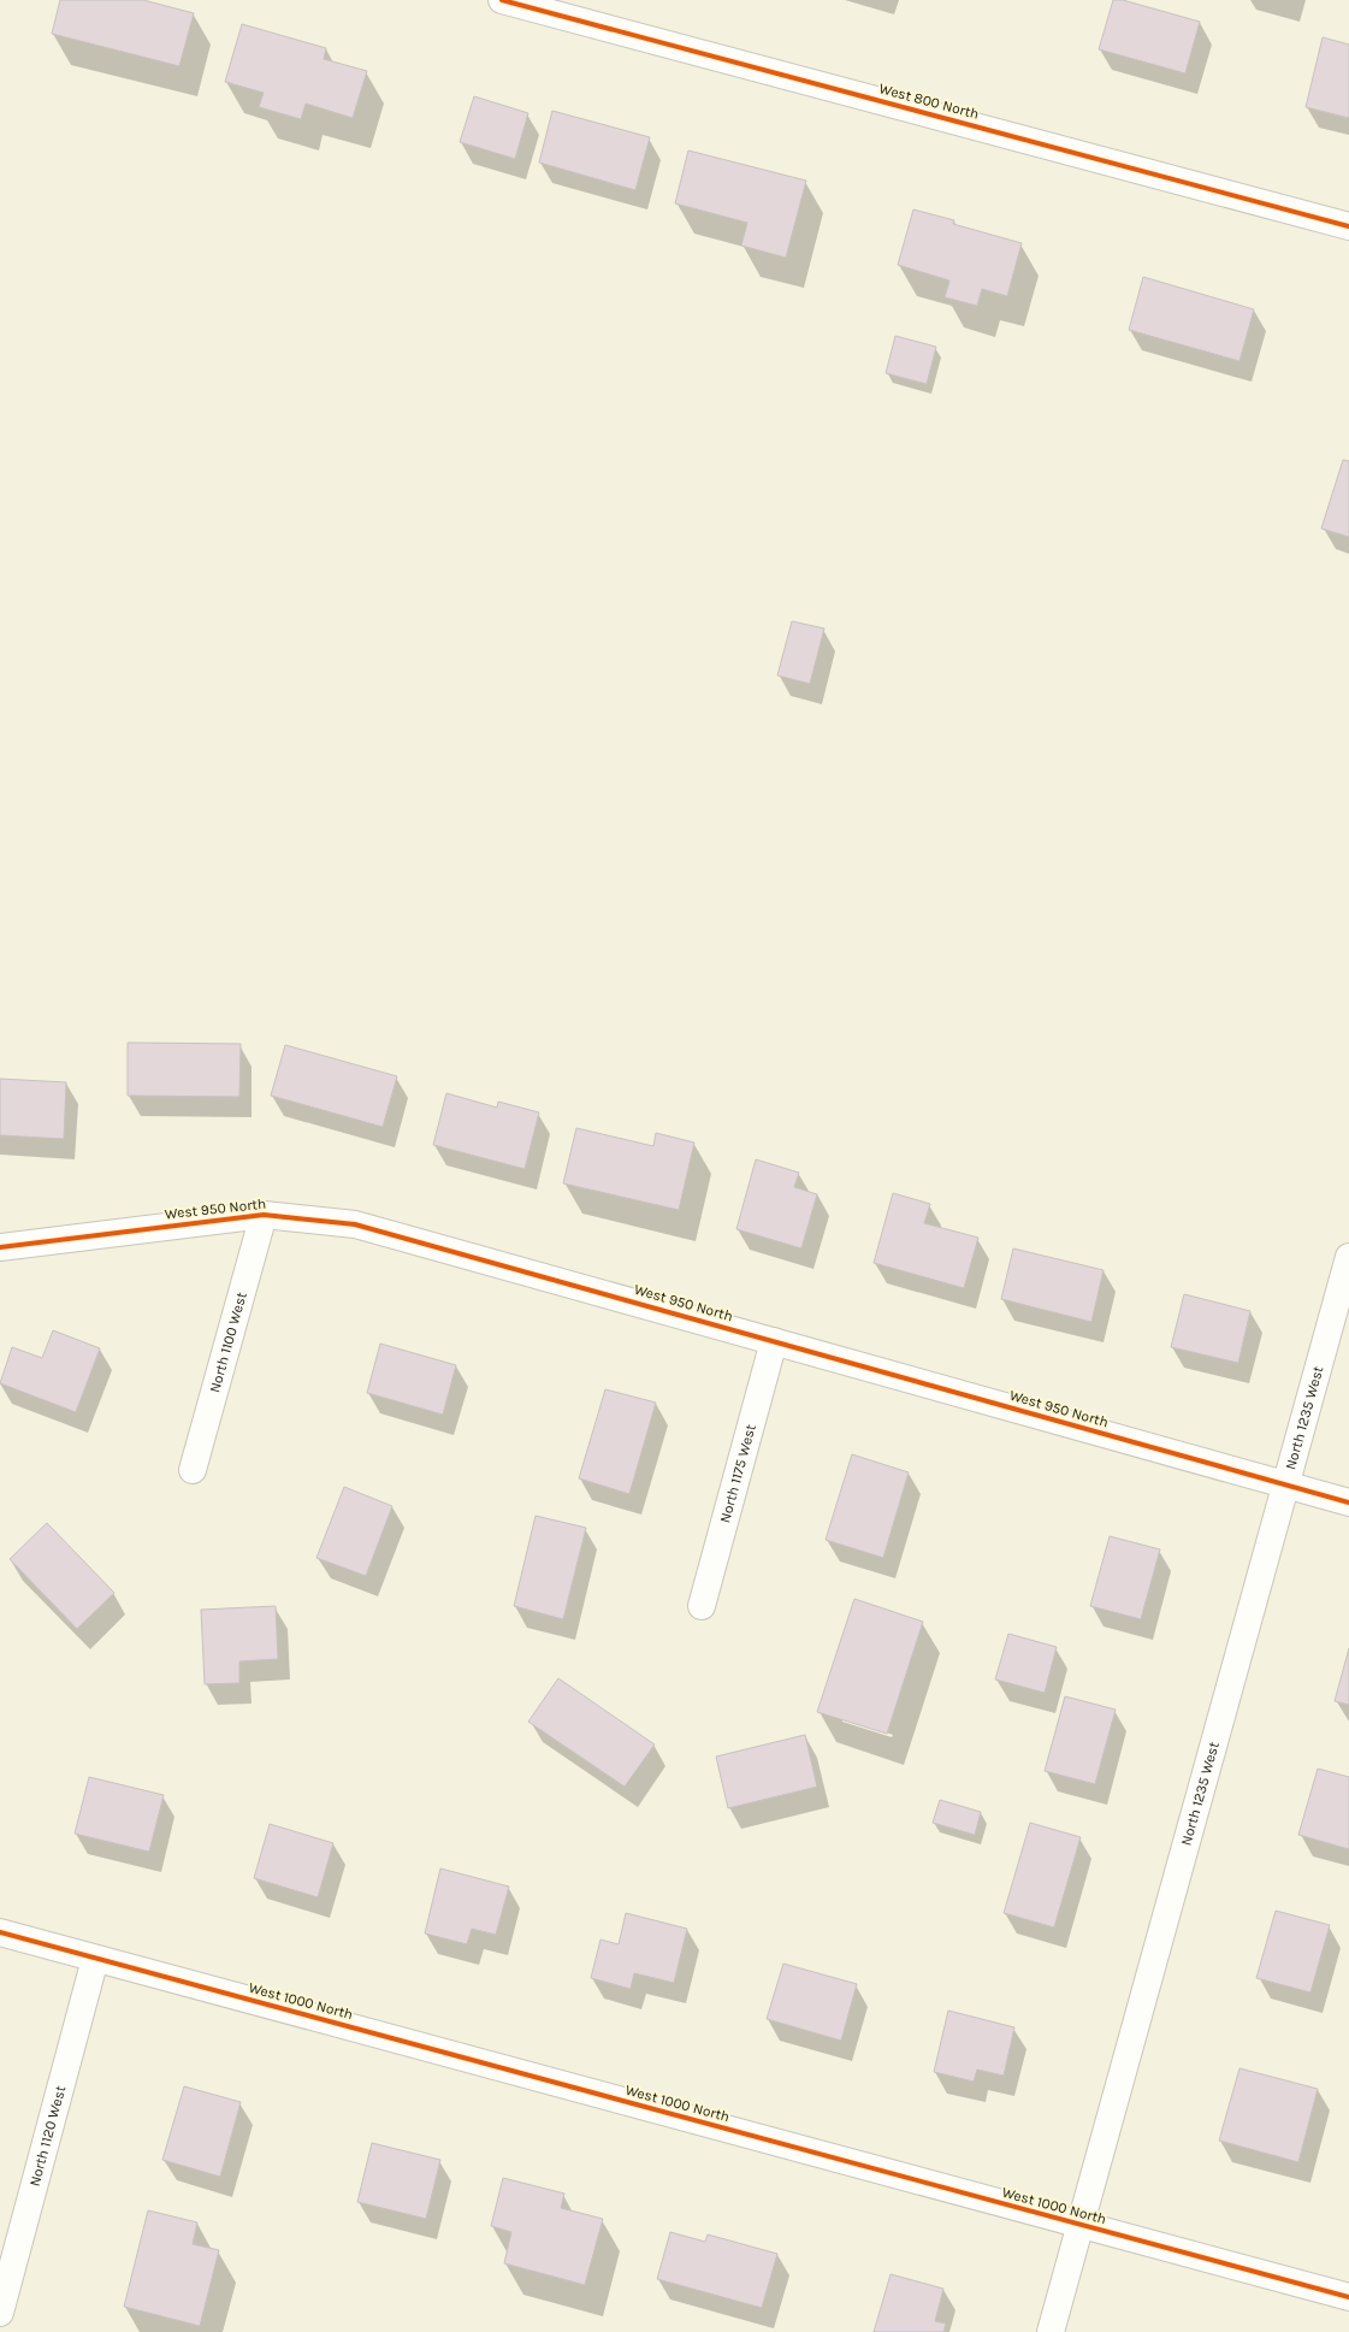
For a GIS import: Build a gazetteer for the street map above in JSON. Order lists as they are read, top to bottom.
{
  "streets": {
    "street": [
      "West 800 North",
      "West 950 North",
      "North 1100 West",
      "North 1235 West",
      "North 1175 West",
      "West 1000 North",
      "North 1120 West"
    ]
  },
  "crossings": [
    ["West 950 North", "North 1100 West"],
    ["West 950 North", "North 1235 West"],
    ["West 950 North", "North 1175 West"],
    ["North 1235 West", "West 1000 North"],
    ["West 1000 North", "North 1120 West"]
  ]
}
